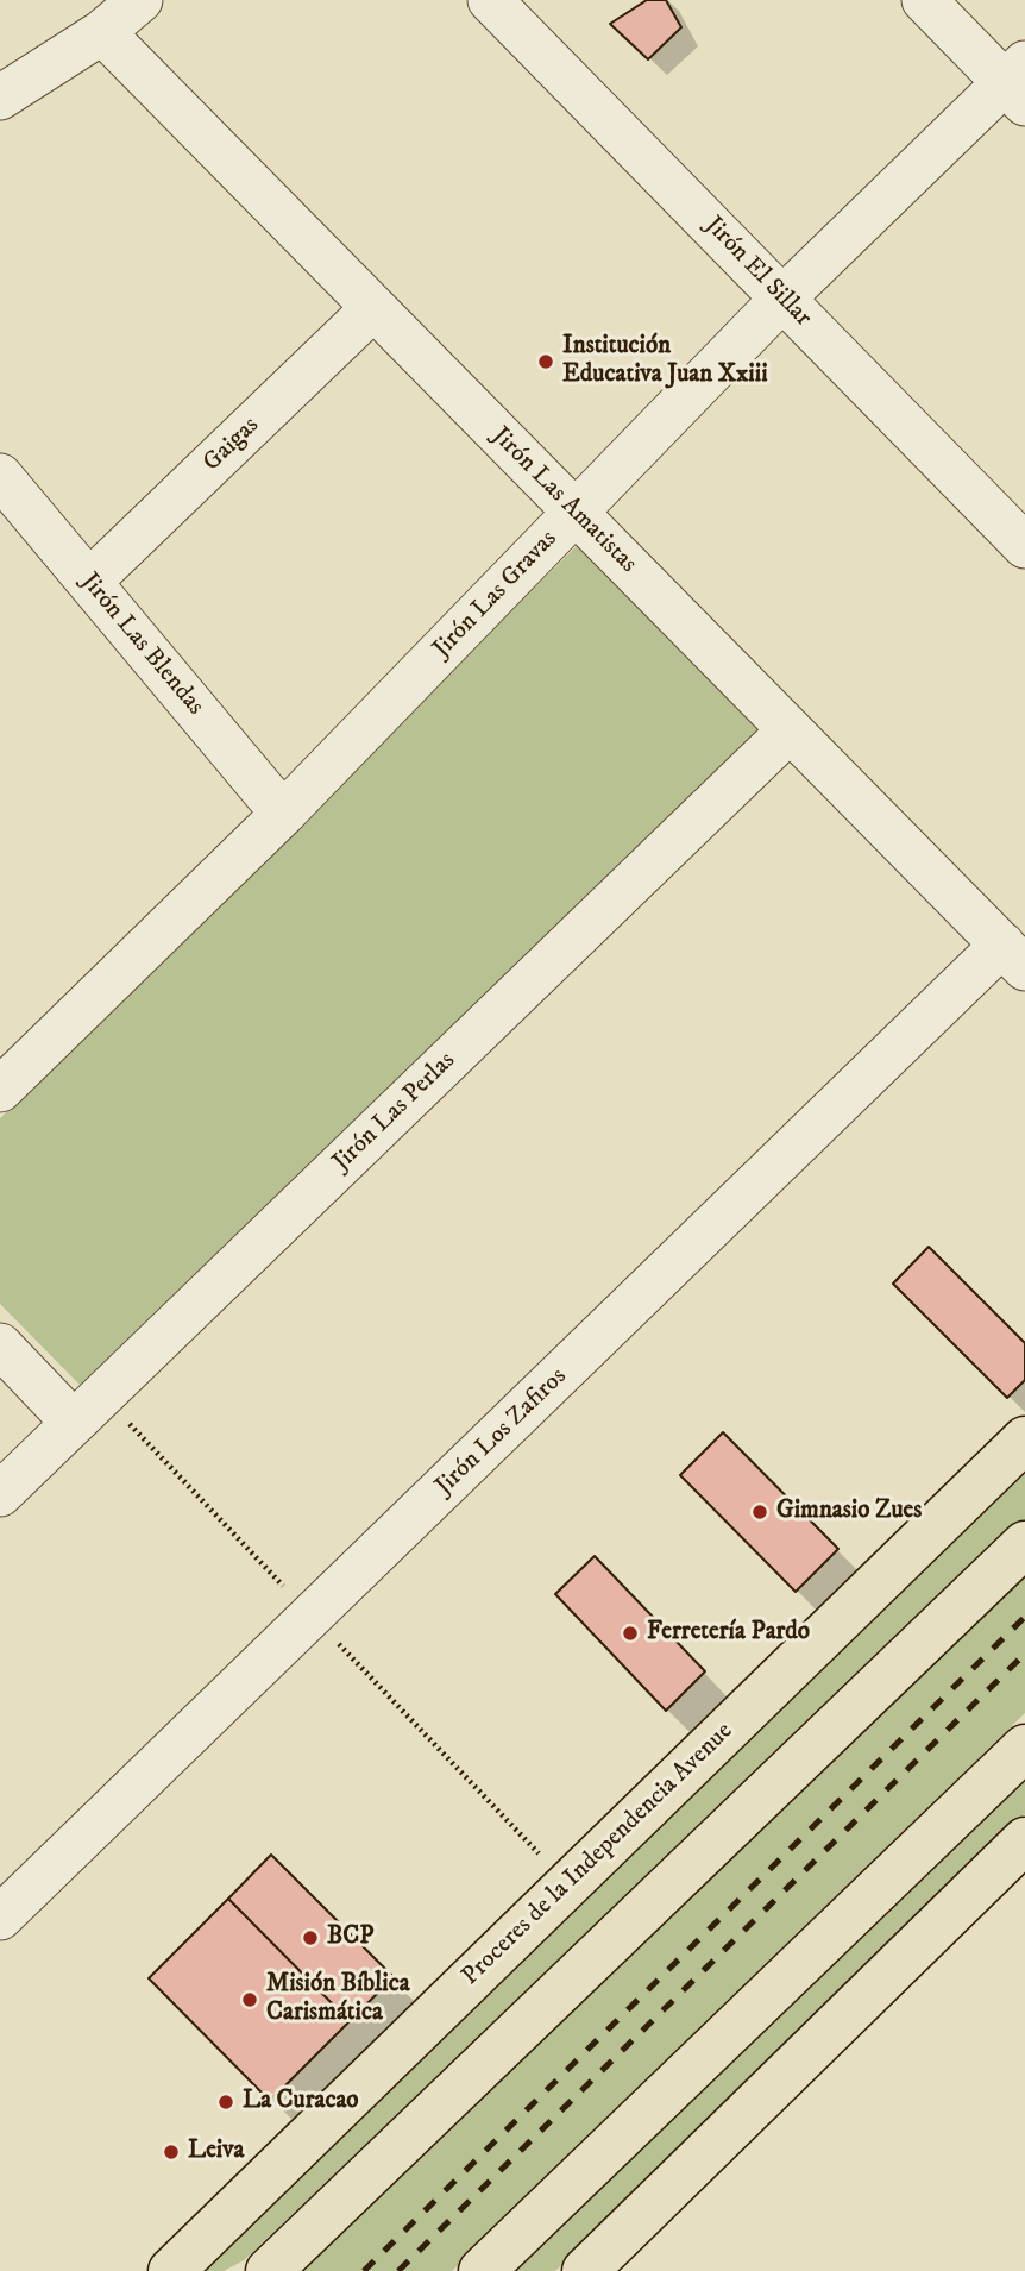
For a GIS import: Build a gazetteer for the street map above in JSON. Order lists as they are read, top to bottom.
{
  "streets": {
    "main road": ["Proceres de la Independencia Avenue"],
    "street": [
      "Jirón El Sillar",
      "Gaigas",
      "Jirón Las Amatistas",
      "Jirón Las Gravas",
      "Jirón Las Blendas",
      "Jirón Las Perlas",
      "Jirón Los Zafiros"
    ]
  },
  "crossings": [
    ["Jirón El Sillar", "Jirón Las Gravas"],
    ["Gaigas", "Jirón Las Amatistas"],
    ["Gaigas", "Jirón Las Blendas"],
    ["Jirón Las Amatistas", "Jirón Las Gravas"],
    ["Jirón Las Amatistas", "Jirón Las Perlas"],
    ["Jirón Las Amatistas", "Jirón Los Zafiros"],
    ["Jirón Las Gravas", "Jirón Las Blendas"]
  ],
  "places": [
    "Institución Educativa Juan Xxiii",
    "Gimnasio Zues",
    "Ferretería Pardo",
    "BCP",
    "Misión Bíblica Carismática",
    "La Curacao",
    "Leiva"
  ]
}
